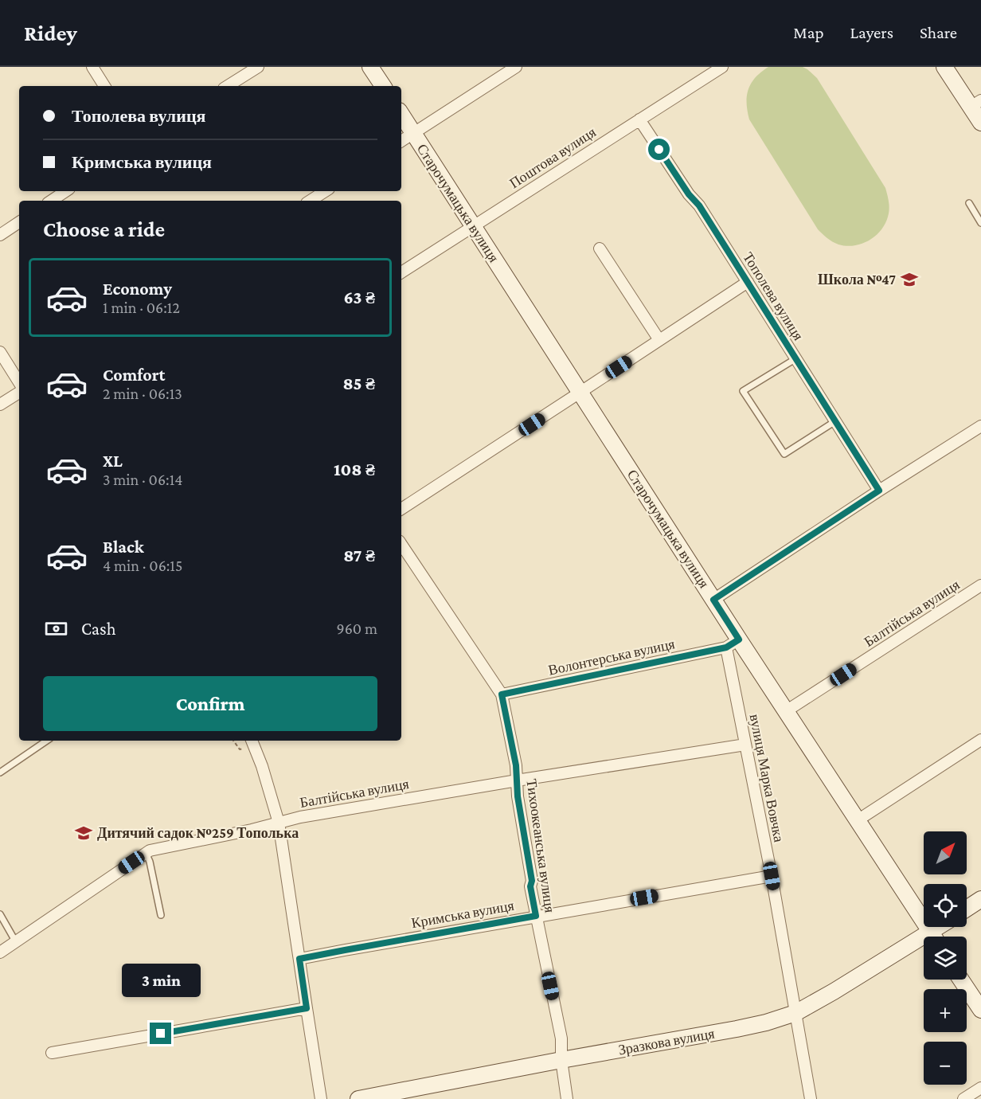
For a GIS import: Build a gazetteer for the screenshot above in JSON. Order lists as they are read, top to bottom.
{
  "streets": {
    "street": [
      "Поштова вулиця",
      "Старочумацька вулиця",
      "Тополева вулиця",
      "Балтійська вулиця",
      "Волонтерська вулиця",
      "вулиця Марка Вовчка",
      "Тихоокеанська вулиця",
      "Кримська вулиця",
      "Зразкова вулиця"
    ]
  },
  "crossings": [
    ["Поштова вулиця", "Старочумацька вулиця"],
    ["Поштова вулиця", "Тополева вулиця"],
    ["Старочумацька вулиця", "Балтійська вулиця"],
    ["Старочумацька вулиця", "Волонтерська вулиця"],
    ["Старочумацька вулиця", "вулиця Марка Вовчка"],
    ["Балтійська вулиця", "вулиця Марка Вовчка"],
    ["Балтійська вулиця", "Тихоокеанська вулиця"],
    ["Волонтерська вулиця", "вулиця Марка Вовчка"],
    ["Волонтерська вулиця", "Тихоокеанська вулиця"],
    ["вулиця Марка Вовчка", "Кримська вулиця"],
    ["вулиця Марка Вовчка", "Зразкова вулиця"],
    ["Тихоокеанська вулиця", "Кримська вулиця"],
    ["Тихоокеанська вулиця", "Зразкова вулиця"]
  ],
  "places": {
    "school or university": ["Школа №47", "Дитячий садок №259 Тополька"]
  },
  "north": "top right",
  "page": {
    "header": "Ridey",
    "nav": ["Map", "Layers", "Share"],
    "banner": ["Тополева вулиця", "Кримська вулиця"],
    "heading": "Choose a ride",
    "list": [
      {
        "name": "Economy",
        "note": "1 min · 06:12",
        "value": "63 ₴"
      },
      {
        "name": "Comfort",
        "note": "2 min · 06:13",
        "value": "85 ₴"
      },
      {
        "name": "XL",
        "note": "3 min · 06:14",
        "value": "108 ₴"
      },
      {
        "name": "Black",
        "note": "4 min · 06:15",
        "value": "87 ₴"
      }
    ],
    "pay": ["Cash", "960 m"],
    "buttons": "Confirm",
    "map_buttons": ["+", "−"],
    "bubble": "3 min"
  }
}
